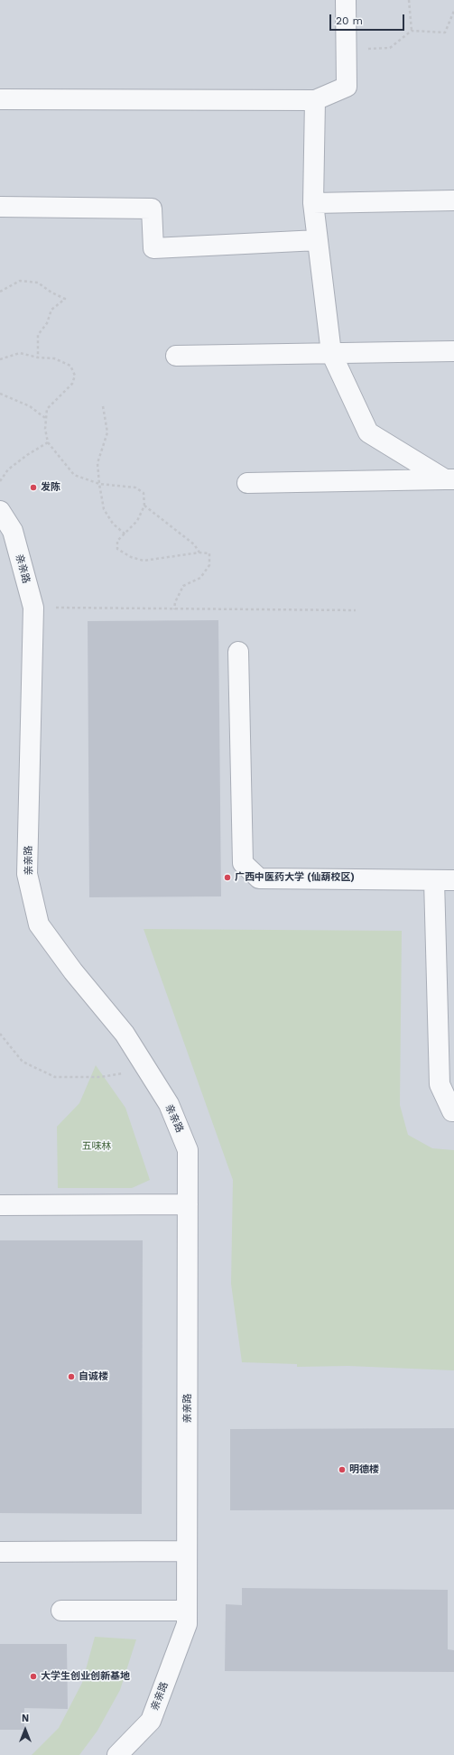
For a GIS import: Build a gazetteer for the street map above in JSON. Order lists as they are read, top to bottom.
{
  "streets": {
    "street": ["亲亲路"]
  },
  "parks": ["五味林"],
  "places": [
    "发陈",
    "广西中医药大学 (仙葫校区)",
    "自诚楼",
    "明德楼",
    "大学生创业创新基地"
  ],
  "scale_bar": "20 m",
  "north": "top"
}
